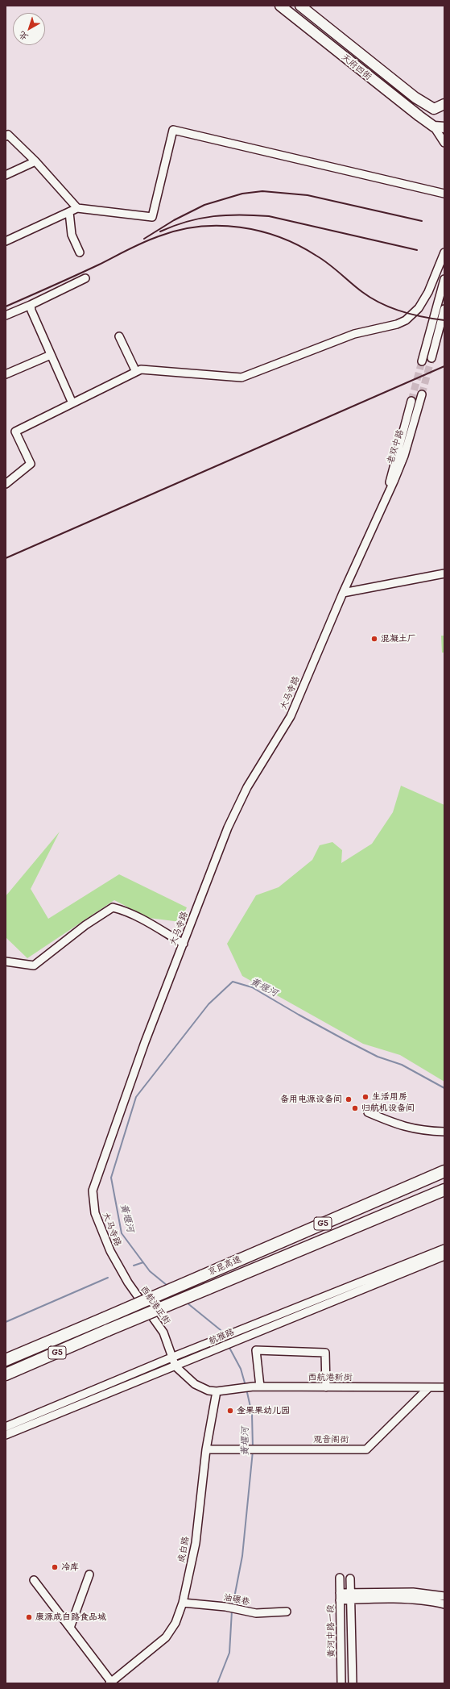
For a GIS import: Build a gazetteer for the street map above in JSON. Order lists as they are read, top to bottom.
{
  "streets": {
    "highway": ["G5", "京昆高速"],
    "main road": ["天府四街"],
    "street": [
      "老双中路",
      "大马寺路",
      "西航港正街",
      "航雅路",
      "西航港新街",
      "观音阁街",
      "成白路",
      "油碾巷",
      "黄河中路一段"
    ]
  },
  "crossings": [
    ["老双中路", "大马寺路"],
    ["大马寺路", "西航港正街"],
    ["西航港正街", "航雅路"],
    ["西航港正街", "西航港新街"],
    ["西航港正街", "成白路"],
    ["西航港新街", "观音阁街"],
    ["西航港新街", "成白路"],
    ["观音阁街", "成白路"],
    ["成白路", "油碾巷"]
  ],
  "water": ["黄堰河"],
  "places": [
    "混凝土厂",
    "生活用房",
    "备用电源设备间",
    "归航机设备间",
    "金果果幼儿园",
    "冷库",
    "康源成白路食品城"
  ],
  "north": "bottom left"
}
